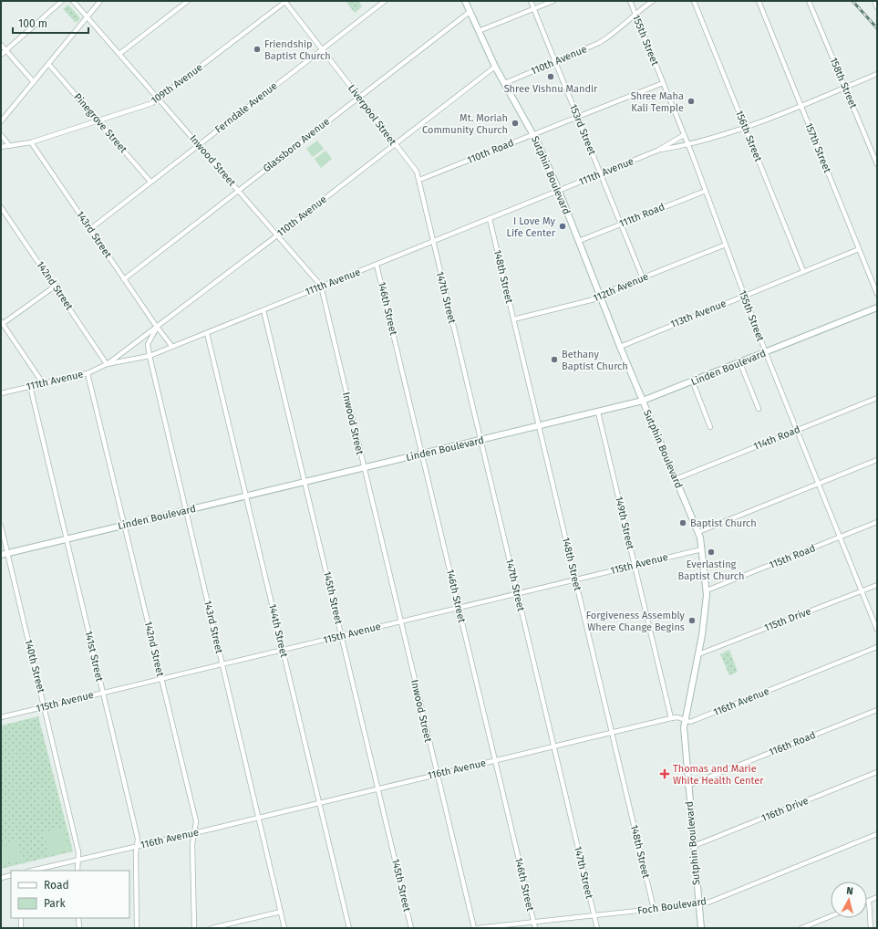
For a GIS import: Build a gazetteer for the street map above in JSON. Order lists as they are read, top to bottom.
{
  "streets": {
    "main road": ["Sutphin Boulevard", "Linden Boulevard"],
    "street": [
      "155th Street",
      "110th Avenue",
      "158th Street",
      "109th Avenue",
      "Ferndale Avenue",
      "Liverpool Street",
      "Pinegrove Street",
      "153rd Street",
      "156th Street",
      "Glassboro Avenue",
      "157th Street",
      "110th Road",
      "Inwood Street",
      "111th Avenue",
      "111th Road",
      "143rd Street",
      "148th Street",
      "142nd Street",
      "112th Avenue",
      "147th Street",
      "146th Street",
      "113th Avenue",
      "114th Road",
      "149th Street",
      "115th Road",
      "115th Avenue",
      "145th Street",
      "115th Drive",
      "144th Street",
      "141st Street",
      "140th Street",
      "116th Avenue",
      "116th Road",
      "116th Drive",
      "Foch Boulevard"
    ]
  },
  "crossings": [
    ["155th Street", "110th Avenue"],
    ["155th Street", "110th Road"],
    ["155th Street", "111th Avenue"],
    ["155th Street", "111th Road"],
    ["155th Street", "112th Avenue"],
    ["155th Street", "113th Avenue"],
    ["155th Street", "Linden Boulevard"],
    ["155th Street", "114th Road"],
    ["155th Street", "115th Road"],
    ["155th Street", "115th Drive"],
    ["110th Avenue", "Liverpool Street"],
    ["110th Avenue", "153rd Street"],
    ["110th Avenue", "Inwood Street"],
    ["110th Avenue", "111th Avenue"],
    ["110th Avenue", "Sutphin Boulevard"],
    ["110th Avenue", "143rd Street"],
    ["110th Avenue", "142nd Street"],
    ["158th Street", "111th Avenue"],
    ["109th Avenue", "Liverpool Street"],
    ["109th Avenue", "Pinegrove Street"],
    ["109th Avenue", "Inwood Street"],
    ["109th Avenue", "143rd Street"],
    ["Ferndale Avenue", "Liverpool Street"],
    ["Ferndale Avenue", "Pinegrove Street"],
    ["Ferndale Avenue", "Inwood Street"],
    ["Ferndale Avenue", "143rd Street"],
    ["Liverpool Street", "Glassboro Avenue"],
    ["Liverpool Street", "110th Road"],
    ["Liverpool Street", "111th Avenue"],
    ["Liverpool Street", "147th Street"],
    ["153rd Street", "110th Road"],
    ["153rd Street", "111th Avenue"],
    ["153rd Street", "111th Road"],
    ["153rd Street", "112th Avenue"],
    ["156th Street", "111th Avenue"],
    ["156th Street", "113th Avenue"],
    ["Glassboro Avenue", "Inwood Street"],
    ["Glassboro Avenue", "Sutphin Boulevard"],
    ["Glassboro Avenue", "143rd Street"],
    ["157th Street", "111th Avenue"],
    ["157th Street", "113th Avenue"],
    ["110th Road", "Sutphin Boulevard"],
    ["Inwood Street", "111th Avenue"],
    ["Inwood Street", "Linden Boulevard"],
    ["Inwood Street", "115th Avenue"],
    ["Inwood Street", "116th Avenue"],
    ["111th Avenue", "Sutphin Boulevard"],
    ["111th Avenue", "143rd Street"],
    ["111th Avenue", "148th Street"],
    ["111th Avenue", "142nd Street"],
    ["111th Avenue", "147th Street"],
    ["111th Avenue", "146th Street"],
    ["111th Avenue", "145th Street"],
    ["111th Avenue", "144th Street"],
    ["111th Avenue", "141st Street"],
    ["Sutphin Boulevard", "111th Road"],
    ["Sutphin Boulevard", "112th Avenue"],
    ["Sutphin Boulevard", "113th Avenue"],
    ["Sutphin Boulevard", "Linden Boulevard"],
    ["Sutphin Boulevard", "114th Road"],
    ["Sutphin Boulevard", "115th Road"],
    ["Sutphin Boulevard", "115th Avenue"],
    ["Sutphin Boulevard", "115th Drive"],
    ["Sutphin Boulevard", "116th Avenue"],
    ["Sutphin Boulevard", "116th Road"],
    ["Sutphin Boulevard", "116th Drive"],
    ["Sutphin Boulevard", "Foch Boulevard"],
    ["143rd Street", "Linden Boulevard"],
    ["143rd Street", "115th Avenue"],
    ["143rd Street", "116th Avenue"],
    ["148th Street", "112th Avenue"],
    ["148th Street", "Linden Boulevard"],
    ["148th Street", "115th Avenue"],
    ["148th Street", "116th Avenue"],
    ["148th Street", "Foch Boulevard"],
    ["142nd Street", "Linden Boulevard"],
    ["142nd Street", "115th Avenue"],
    ["142nd Street", "116th Avenue"],
    ["147th Street", "Linden Boulevard"],
    ["147th Street", "115th Avenue"],
    ["147th Street", "116th Avenue"],
    ["147th Street", "Foch Boulevard"],
    ["146th Street", "Linden Boulevard"],
    ["146th Street", "115th Avenue"],
    ["146th Street", "116th Avenue"],
    ["146th Street", "Foch Boulevard"],
    ["Linden Boulevard", "149th Street"],
    ["Linden Boulevard", "145th Street"],
    ["Linden Boulevard", "144th Street"],
    ["Linden Boulevard", "141st Street"],
    ["Linden Boulevard", "140th Street"],
    ["149th Street", "115th Avenue"],
    ["149th Street", "116th Avenue"],
    ["115th Avenue", "145th Street"],
    ["115th Avenue", "144th Street"],
    ["115th Avenue", "141st Street"],
    ["115th Avenue", "140th Street"],
    ["145th Street", "116th Avenue"],
    ["144th Street", "116th Avenue"],
    ["141st Street", "116th Avenue"],
    ["140th Street", "116th Avenue"]
  ],
  "places": {
    "other": [
      "Friendship Baptist Church",
      "Shree Vishnu Mandir",
      "Shree Maha Kali Temple",
      "Mt. Moriah Community Church",
      "I Love My Life Center",
      "Bethany Baptist Church",
      "Baptist Church",
      "Everlasting Baptist Church",
      "Forgiveness Assembly Where Change Begins"
    ],
    "health": ["Thomas and Marie White Health Center"]
  },
  "legend": ["Road", "Park"],
  "scale_bar": "100 m",
  "north": "top"
}
